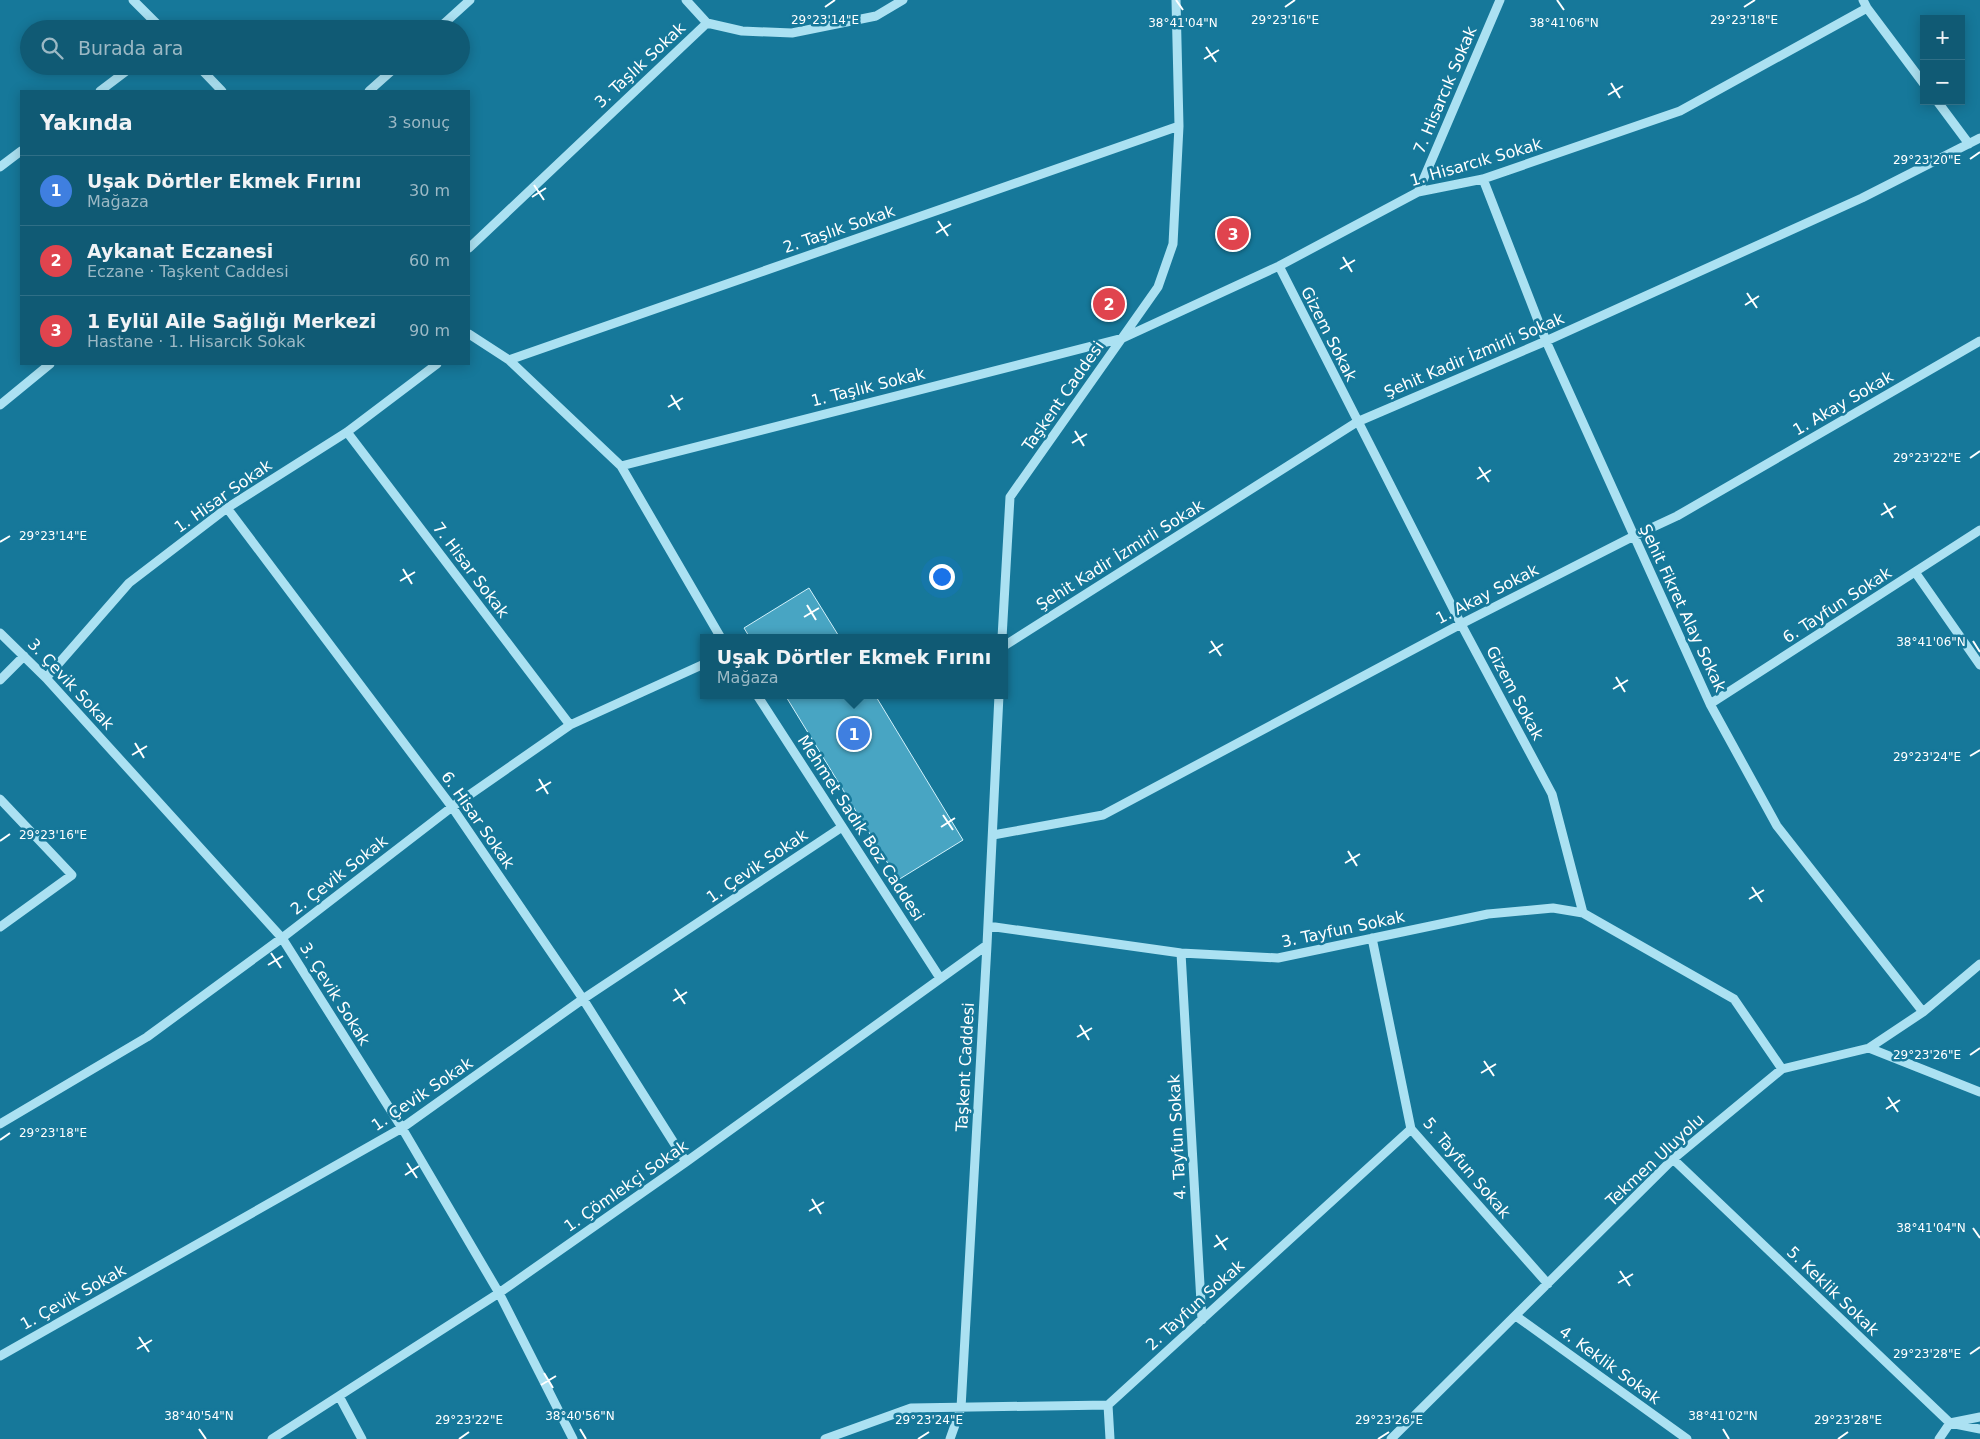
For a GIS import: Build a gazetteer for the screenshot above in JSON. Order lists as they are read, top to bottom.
{
  "streets": {
    "street": [
      "3. Taşlık Sokak",
      "7. Hisarcık Sokak",
      "1. Hisarcık Sokak",
      "2. Taşlık Sokak",
      "Gizem Sokak",
      "Şehit Kadir İzmirli Sokak",
      "1. Taşlık Sokak",
      "Taşkent Caddesi",
      "1. Akay Sokak",
      "1. Hisar Sokak",
      "7. Hisar Sokak",
      "6. Tayfun Sokak",
      "Şehit Fikret Alay Sokak",
      "3. Çevik Sokak",
      "6. Hisar Sokak",
      "Mehmet Sadık Boz Caddesi",
      "1. Çevik Sokak",
      "2. Çevik Sokak",
      "3. Tayfun Sokak",
      "4. Tayfun Sokak",
      "Tekmen Uluyolu",
      "5. Tayfun Sokak",
      "1. Çömlekçi Sokak",
      "5. Keklik Sokak",
      "2. Tayfun Sokak",
      "4. Keklik Sokak"
    ]
  },
  "crossings": [
    ["7. Hisarcık Sokak", "1. Hisarcık Sokak"],
    ["1. Hisarcık Sokak", "Gizem Sokak"],
    ["1. Hisarcık Sokak", "1. Taşlık Sokak"],
    ["1. Hisarcık Sokak", "Taşkent Caddesi"],
    ["1. Hisarcık Sokak", "Şehit Fikret Alay Sokak"],
    ["2. Taşlık Sokak", "Taşkent Caddesi"],
    ["Gizem Sokak", "Şehit Kadir İzmirli Sokak"],
    ["Gizem Sokak", "1. Akay Sokak"],
    ["Gizem Sokak", "3. Tayfun Sokak"],
    ["Şehit Kadir İzmirli Sokak", "Şehit Fikret Alay Sokak"],
    ["1. Taşlık Sokak", "Taşkent Caddesi"],
    ["Taşkent Caddesi", "1. Akay Sokak"],
    ["Taşkent Caddesi", "3. Tayfun Sokak"],
    ["Taşkent Caddesi", "1. Çömlekçi Sokak"],
    ["1. Akay Sokak", "Şehit Fikret Alay Sokak"],
    ["1. Hisar Sokak", "7. Hisar Sokak"],
    ["1. Hisar Sokak", "3. Çevik Sokak"],
    ["1. Hisar Sokak", "6. Hisar Sokak"],
    ["7. Hisar Sokak", "2. Çevik Sokak"],
    ["6. Tayfun Sokak", "Şehit Fikret Alay Sokak"],
    ["Şehit Fikret Alay Sokak", "Tekmen Uluyolu"],
    ["3. Çevik Sokak", "1. Çevik Sokak"],
    ["3. Çevik Sokak", "2. Çevik Sokak"],
    ["3. Çevik Sokak", "1. Çömlekçi Sokak"],
    ["6. Hisar Sokak", "1. Çevik Sokak"],
    ["6. Hisar Sokak", "2. Çevik Sokak"],
    ["6. Hisar Sokak", "1. Çömlekçi Sokak"],
    ["Mehmet Sadık Boz Caddesi", "1. Çevik Sokak"],
    ["Mehmet Sadık Boz Caddesi", "1. Çömlekçi Sokak"],
    ["3. Tayfun Sokak", "4. Tayfun Sokak"],
    ["3. Tayfun Sokak", "5. Tayfun Sokak"],
    ["4. Tayfun Sokak", "2. Tayfun Sokak"],
    ["Tekmen Uluyolu", "5. Tayfun Sokak"],
    ["Tekmen Uluyolu", "5. Keklik Sokak"],
    ["Tekmen Uluyolu", "4. Keklik Sokak"],
    ["5. Tayfun Sokak", "2. Tayfun Sokak"]
  ],
  "page": {
    "map_buttons": ["+", "−"],
    "search": "Burada ara",
    "heading": ["Yakında", "3 sonuç"],
    "list": [
      {
        "mark": "1",
        "name": "Uşak Dörtler Ekmek Fırını",
        "note": "Mağaza",
        "value": "30 m"
      },
      {
        "mark": "2",
        "name": "Aykanat Eczanesi",
        "note": "Eczane · Taşkent Caddesi",
        "value": "60 m"
      },
      {
        "mark": "3",
        "name": "1 Eylül Aile Sağlığı Merkezi",
        "note": "Hastane · 1. Hisarcık Sokak",
        "value": "90 m"
      }
    ],
    "pins": ["3", "2", "1"],
    "popup": ["Uşak Dörtler Ekmek Fırını", "Mağaza"]
  },
  "coordinates": [
    "29°23'14\"E",
    "29°23'16\"E",
    "29°23'18\"E",
    "38°41'04\"N",
    "38°41'06\"N",
    "29°23'20\"E",
    "29°23'22\"E",
    "29°23'24\"E",
    "29°23'26\"E",
    "29°23'28\"E",
    "38°40'54\"N",
    "38°40'56\"N",
    "38°41'02\"N"
  ]
}
